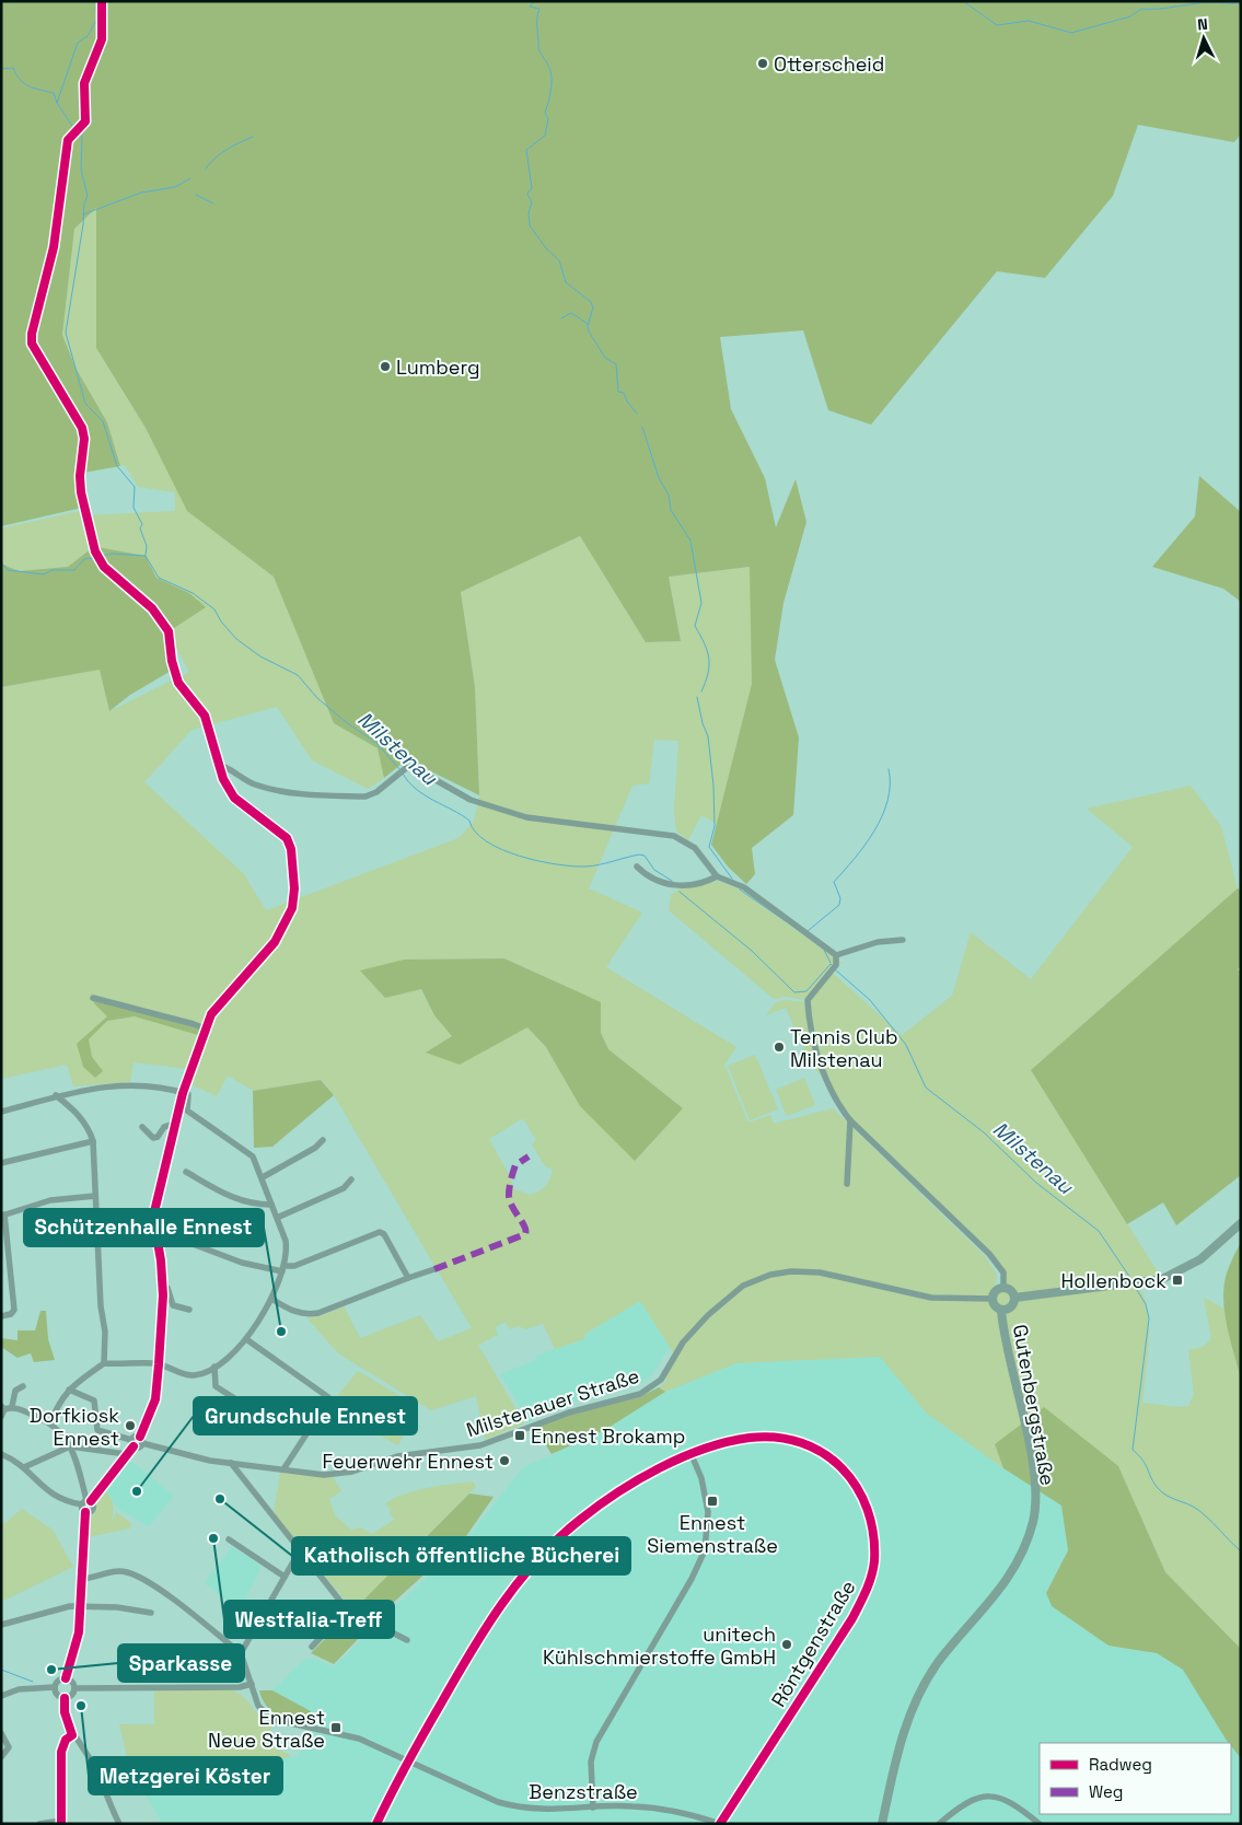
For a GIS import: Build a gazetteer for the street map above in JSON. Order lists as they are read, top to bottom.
{
  "streets": {
    "main road": ["Gutenbergstraße"],
    "street": ["Milstenauer Straße", "Röntgenstraße", "Benzstraße"]
  },
  "crossings": [
    ["Milstenauer Straße", "Gutenbergstraße"],
    ["Röntgenstraße", "Benzstraße"]
  ],
  "water": ["Milstenau"],
  "places": {
    "other": [
      "Otterscheid",
      "Lumberg",
      "Tennis Club Milstenau",
      "Schützenhalle Ennest",
      "Dorfkiosk Ennest",
      "Feuerwehr Ennest",
      "Grundschule Ennest",
      "Katholisch öffentliche Bücherei",
      "Westfalia-Treff",
      "unitech Kühlschmierstoffe GmbH",
      "Sparkasse",
      "Metzgerei Köster"
    ],
    "transit": [
      "Hollenbock",
      "Ennest Brokamp",
      "Ennest Siemenstraße",
      "Ennest Neue Straße"
    ]
  },
  "legend": ["Radweg", "Weg"],
  "north": "top"
}
